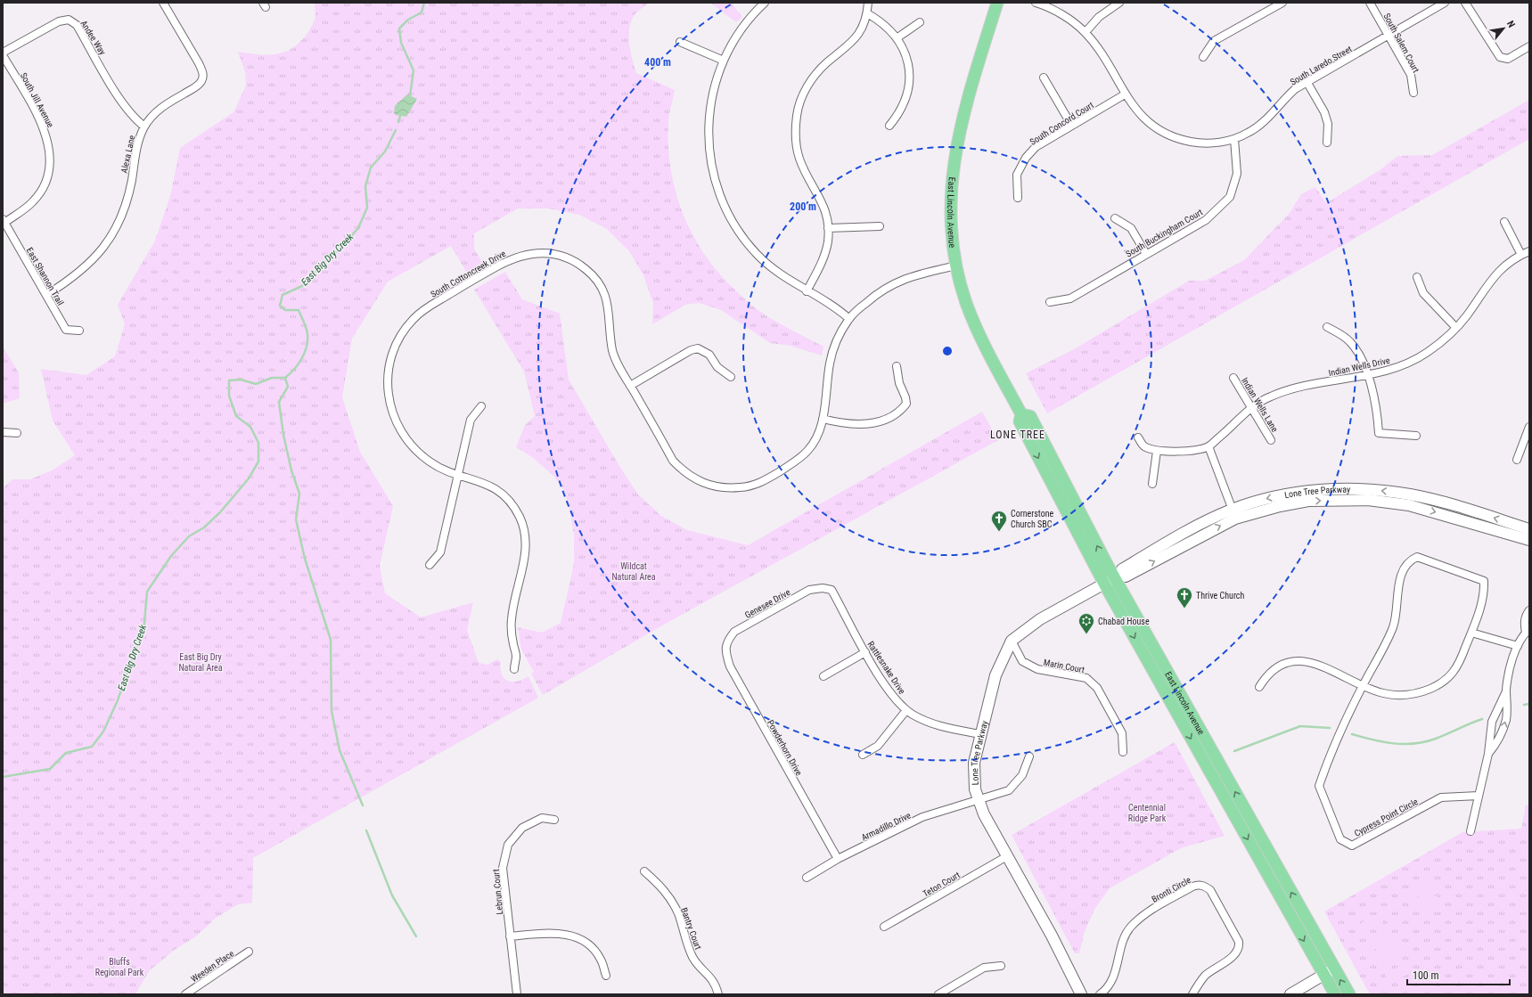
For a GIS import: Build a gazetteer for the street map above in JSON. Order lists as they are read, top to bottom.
{
  "streets": {
    "main road": ["East Lincoln Avenue"],
    "street": [
      "Andee Way",
      "South Salem Court",
      "South Laredo Street",
      "South Jill Avenue",
      "South Concord Court",
      "Alexa Lane",
      "South Buckingham Court",
      "South Cottoncreek Drive",
      "East Shannon Trail",
      "Indian Wells Drive",
      "Indian Wells Lane",
      "Lone Tree Parkway",
      "Genesee Drive",
      "Marin Court",
      "Rattlesnake Drive",
      "Powderhorn Drive",
      "Cypress Point Circle",
      "Armadillo Drive",
      "Teton Court",
      "Bronti Circle",
      "Lebrun Court",
      "Bantry Court",
      "Weeden Place"
    ]
  },
  "crossings": [
    ["Andee Way", "Alexa Lane"],
    ["South Salem Court", "South Laredo Street"],
    ["South Laredo Street", "South Concord Court"],
    ["South Laredo Street", "South Buckingham Court"],
    ["South Jill Avenue", "East Shannon Trail"],
    ["Alexa Lane", "East Shannon Trail"],
    ["East Lincoln Avenue", "South Cottoncreek Drive"],
    ["East Lincoln Avenue", "Lone Tree Parkway"],
    ["Indian Wells Drive", "Indian Wells Lane"],
    ["Lone Tree Parkway", "Marin Court"],
    ["Lone Tree Parkway", "Rattlesnake Drive"],
    ["Lone Tree Parkway", "Armadillo Drive"],
    ["Lone Tree Parkway", "Teton Court"],
    ["Genesee Drive", "Rattlesnake Drive"],
    ["Genesee Drive", "Powderhorn Drive"],
    ["Powderhorn Drive", "Armadillo Drive"]
  ],
  "districts": ["LONE TREE"],
  "water": ["East Big Dry Creek"],
  "parks": [
    "Wildcat Natural Area",
    "East Big Dry Natural Area",
    "Centennial Ridge Park",
    "Bluffs Regional Park"
  ],
  "places": {
    "church": ["Cornerstone Church SBC", "Thrive Church"],
    "synagogue": ["Chabad House"]
  },
  "scale_bar": "100 m",
  "north": "top right",
  "rings": ["400 m", "200 m"]
}
